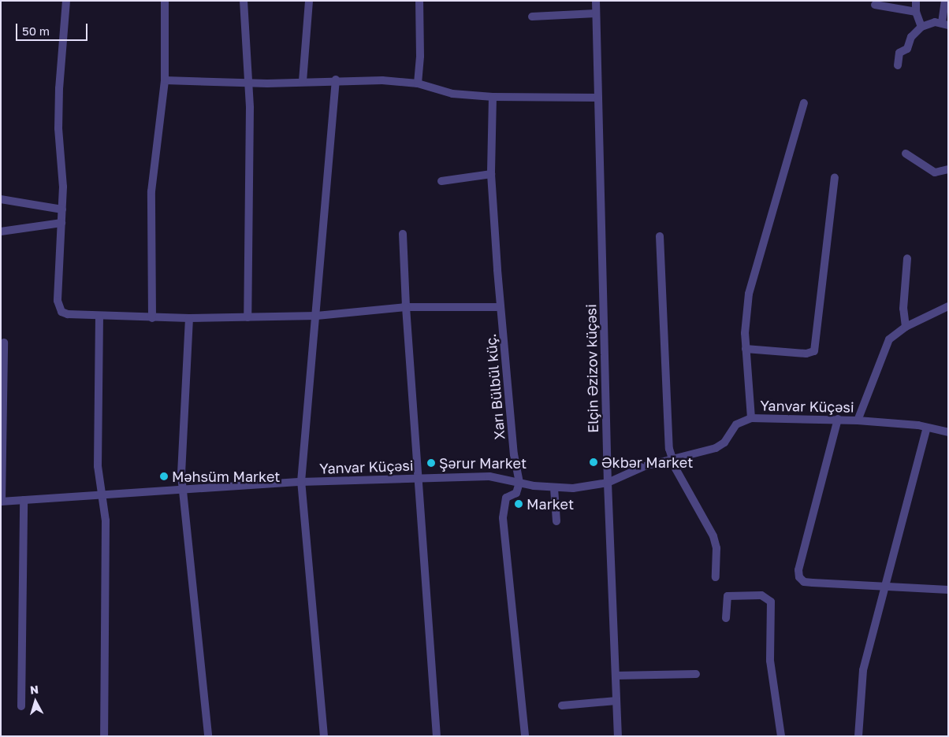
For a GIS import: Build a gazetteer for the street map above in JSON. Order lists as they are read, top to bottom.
{
  "streets": {
    "street": ["Elçin Əzizov küçəsi", "Xarı Bülbül küç.", "Yanvar Küçəsi"]
  },
  "crossings": [
    ["Elçin Əzizov küçəsi", "Yanvar Küçəsi"],
    ["Xarı Bülbül küç.", "Yanvar Küçəsi"]
  ],
  "places": [
    "Əkbər Market",
    "Şərur Market",
    "Məhsüm Market",
    "Market"
  ],
  "scale_bar": "50 m",
  "north": "top"
}
